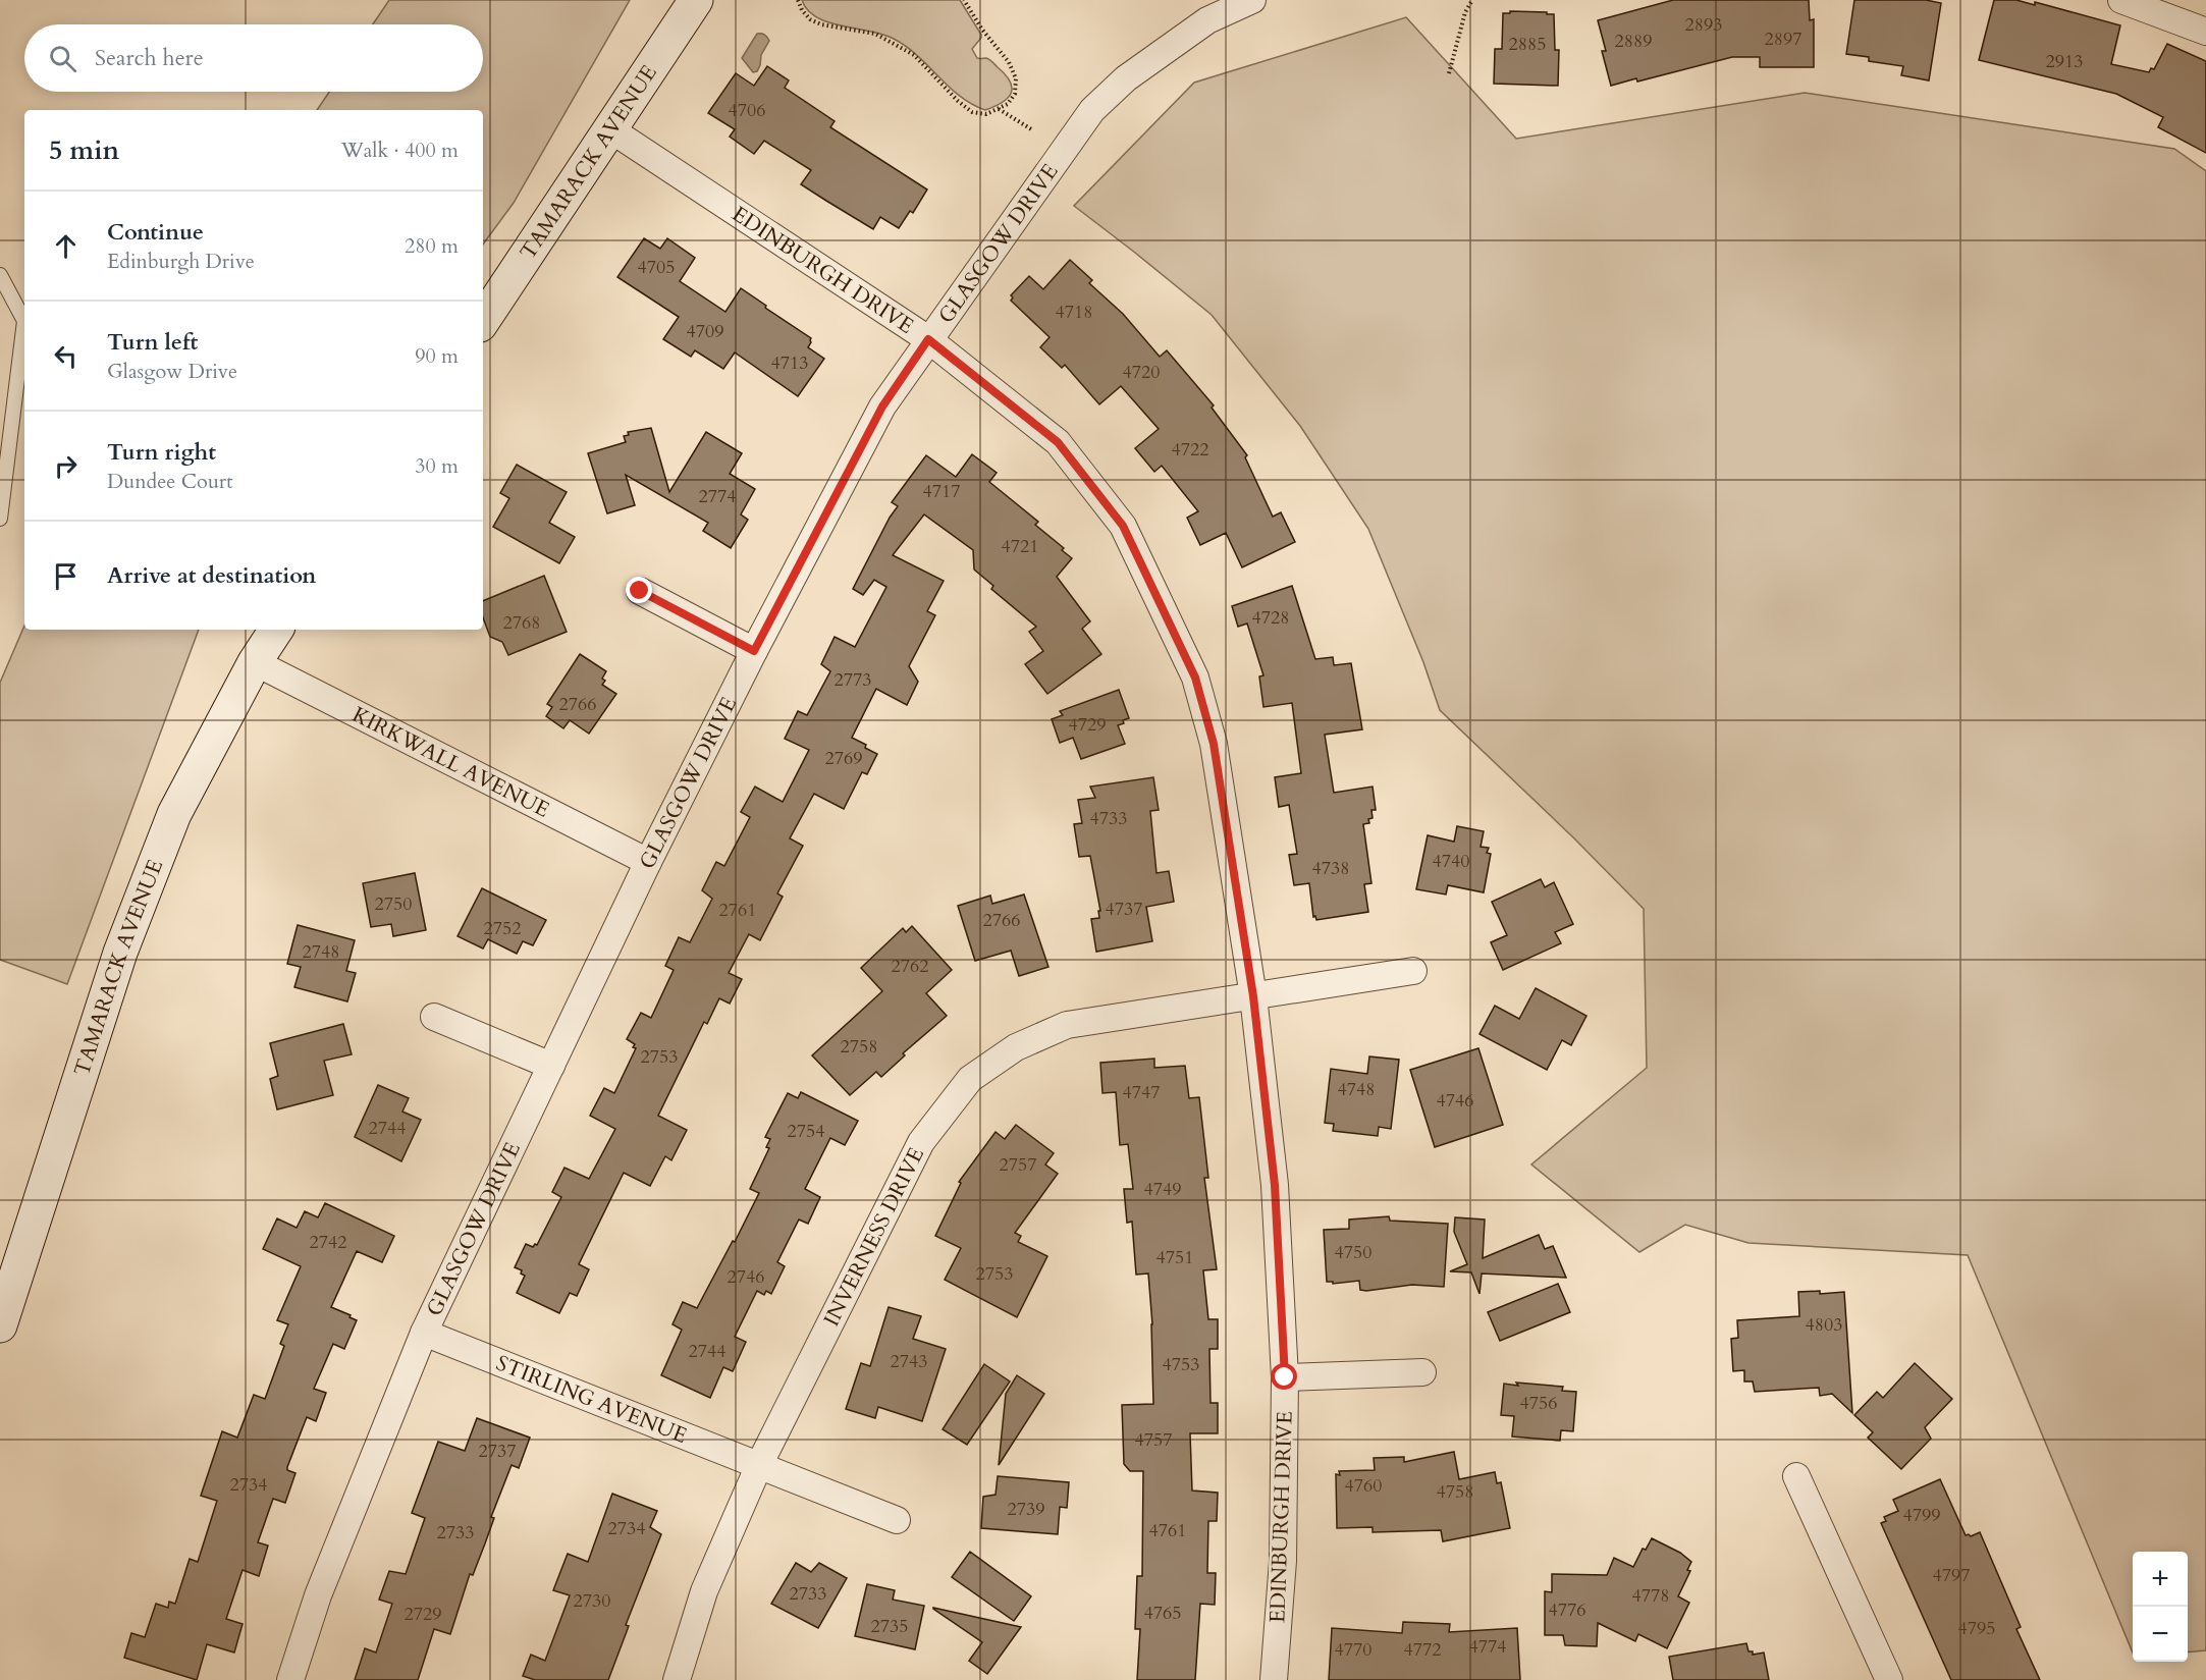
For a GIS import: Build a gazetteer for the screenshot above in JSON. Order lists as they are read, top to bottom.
{
  "streets": {
    "main road": ["TAMARACK AVENUE"],
    "street": [
      "GLASGOW DRIVE",
      "EDINBURGH DRIVE",
      "KIRKWALL AVENUE",
      "INVERNESS DRIVE",
      "STIRLING AVENUE"
    ]
  },
  "crossings": [
    ["TAMARACK AVENUE", "EDINBURGH DRIVE"],
    ["TAMARACK AVENUE", "KIRKWALL AVENUE"],
    ["GLASGOW DRIVE", "EDINBURGH DRIVE"],
    ["GLASGOW DRIVE", "KIRKWALL AVENUE"],
    ["GLASGOW DRIVE", "STIRLING AVENUE"],
    ["EDINBURGH DRIVE", "INVERNESS DRIVE"],
    ["INVERNESS DRIVE", "STIRLING AVENUE"]
  ],
  "house_numbers": [
    "2893",
    "2897",
    "2889",
    "2885",
    "2913",
    "4706",
    "4705",
    "4718",
    "4709",
    "4713",
    "4720",
    "4722",
    "4717",
    "2774",
    "4721",
    "4728",
    "2768",
    "2773",
    "2766",
    "4729",
    "2769",
    "4733",
    "4740",
    "4738",
    "2750",
    "4737",
    "2761",
    "2766",
    "2752",
    "2748",
    "2762",
    "2758",
    "2753",
    "4748",
    "4747",
    "4746",
    "2744",
    "2754",
    "2757",
    "4749",
    "2742",
    "4750",
    "4751",
    "2753",
    "2746",
    "4803",
    "2744",
    "2743",
    "4753",
    "4756",
    "4757",
    "2737",
    "2734",
    "4760",
    "4758",
    "2739",
    "4799",
    "2734",
    "4761",
    "2733",
    "4797",
    "2733",
    "4778",
    "2730",
    "4776",
    "4765",
    "2729",
    "2735",
    "4795",
    "4774",
    "4770",
    "4772"
  ],
  "page": {
    "search": "Search here",
    "heading": ["5 min", "Walk · 400 m"],
    "list": [
      ["Continue", "Edinburgh Drive", "280 m"],
      ["Turn left", "Glasgow Drive", "90 m"],
      ["Turn right", "Dundee Court", "30 m"],
      "Arrive at destination"
    ],
    "map_buttons": ["+", "−"]
  }
}
